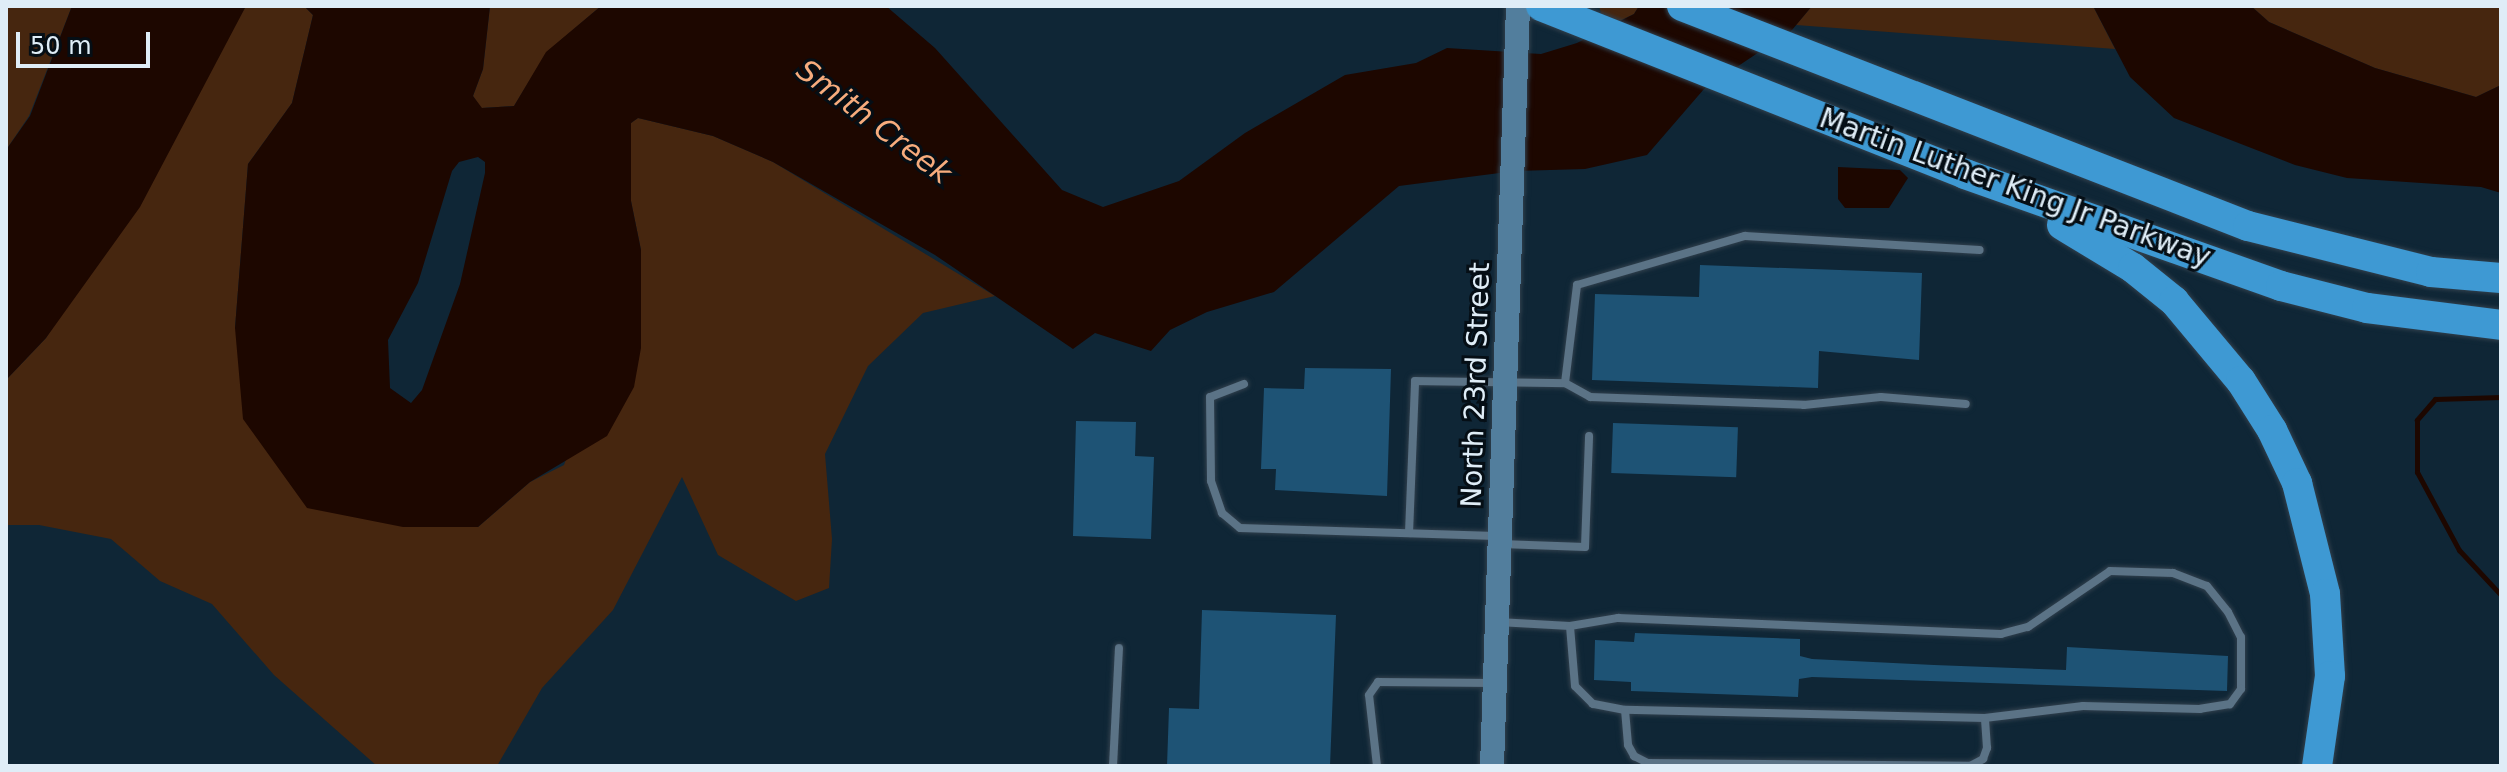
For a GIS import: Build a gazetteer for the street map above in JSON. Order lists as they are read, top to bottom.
{
  "streets": {
    "highway": ["Martin Luther King Jr Parkway"],
    "main road": ["North 23rd Street"]
  },
  "water": ["Smith Creek"],
  "scale_bar": "50 m"
}
